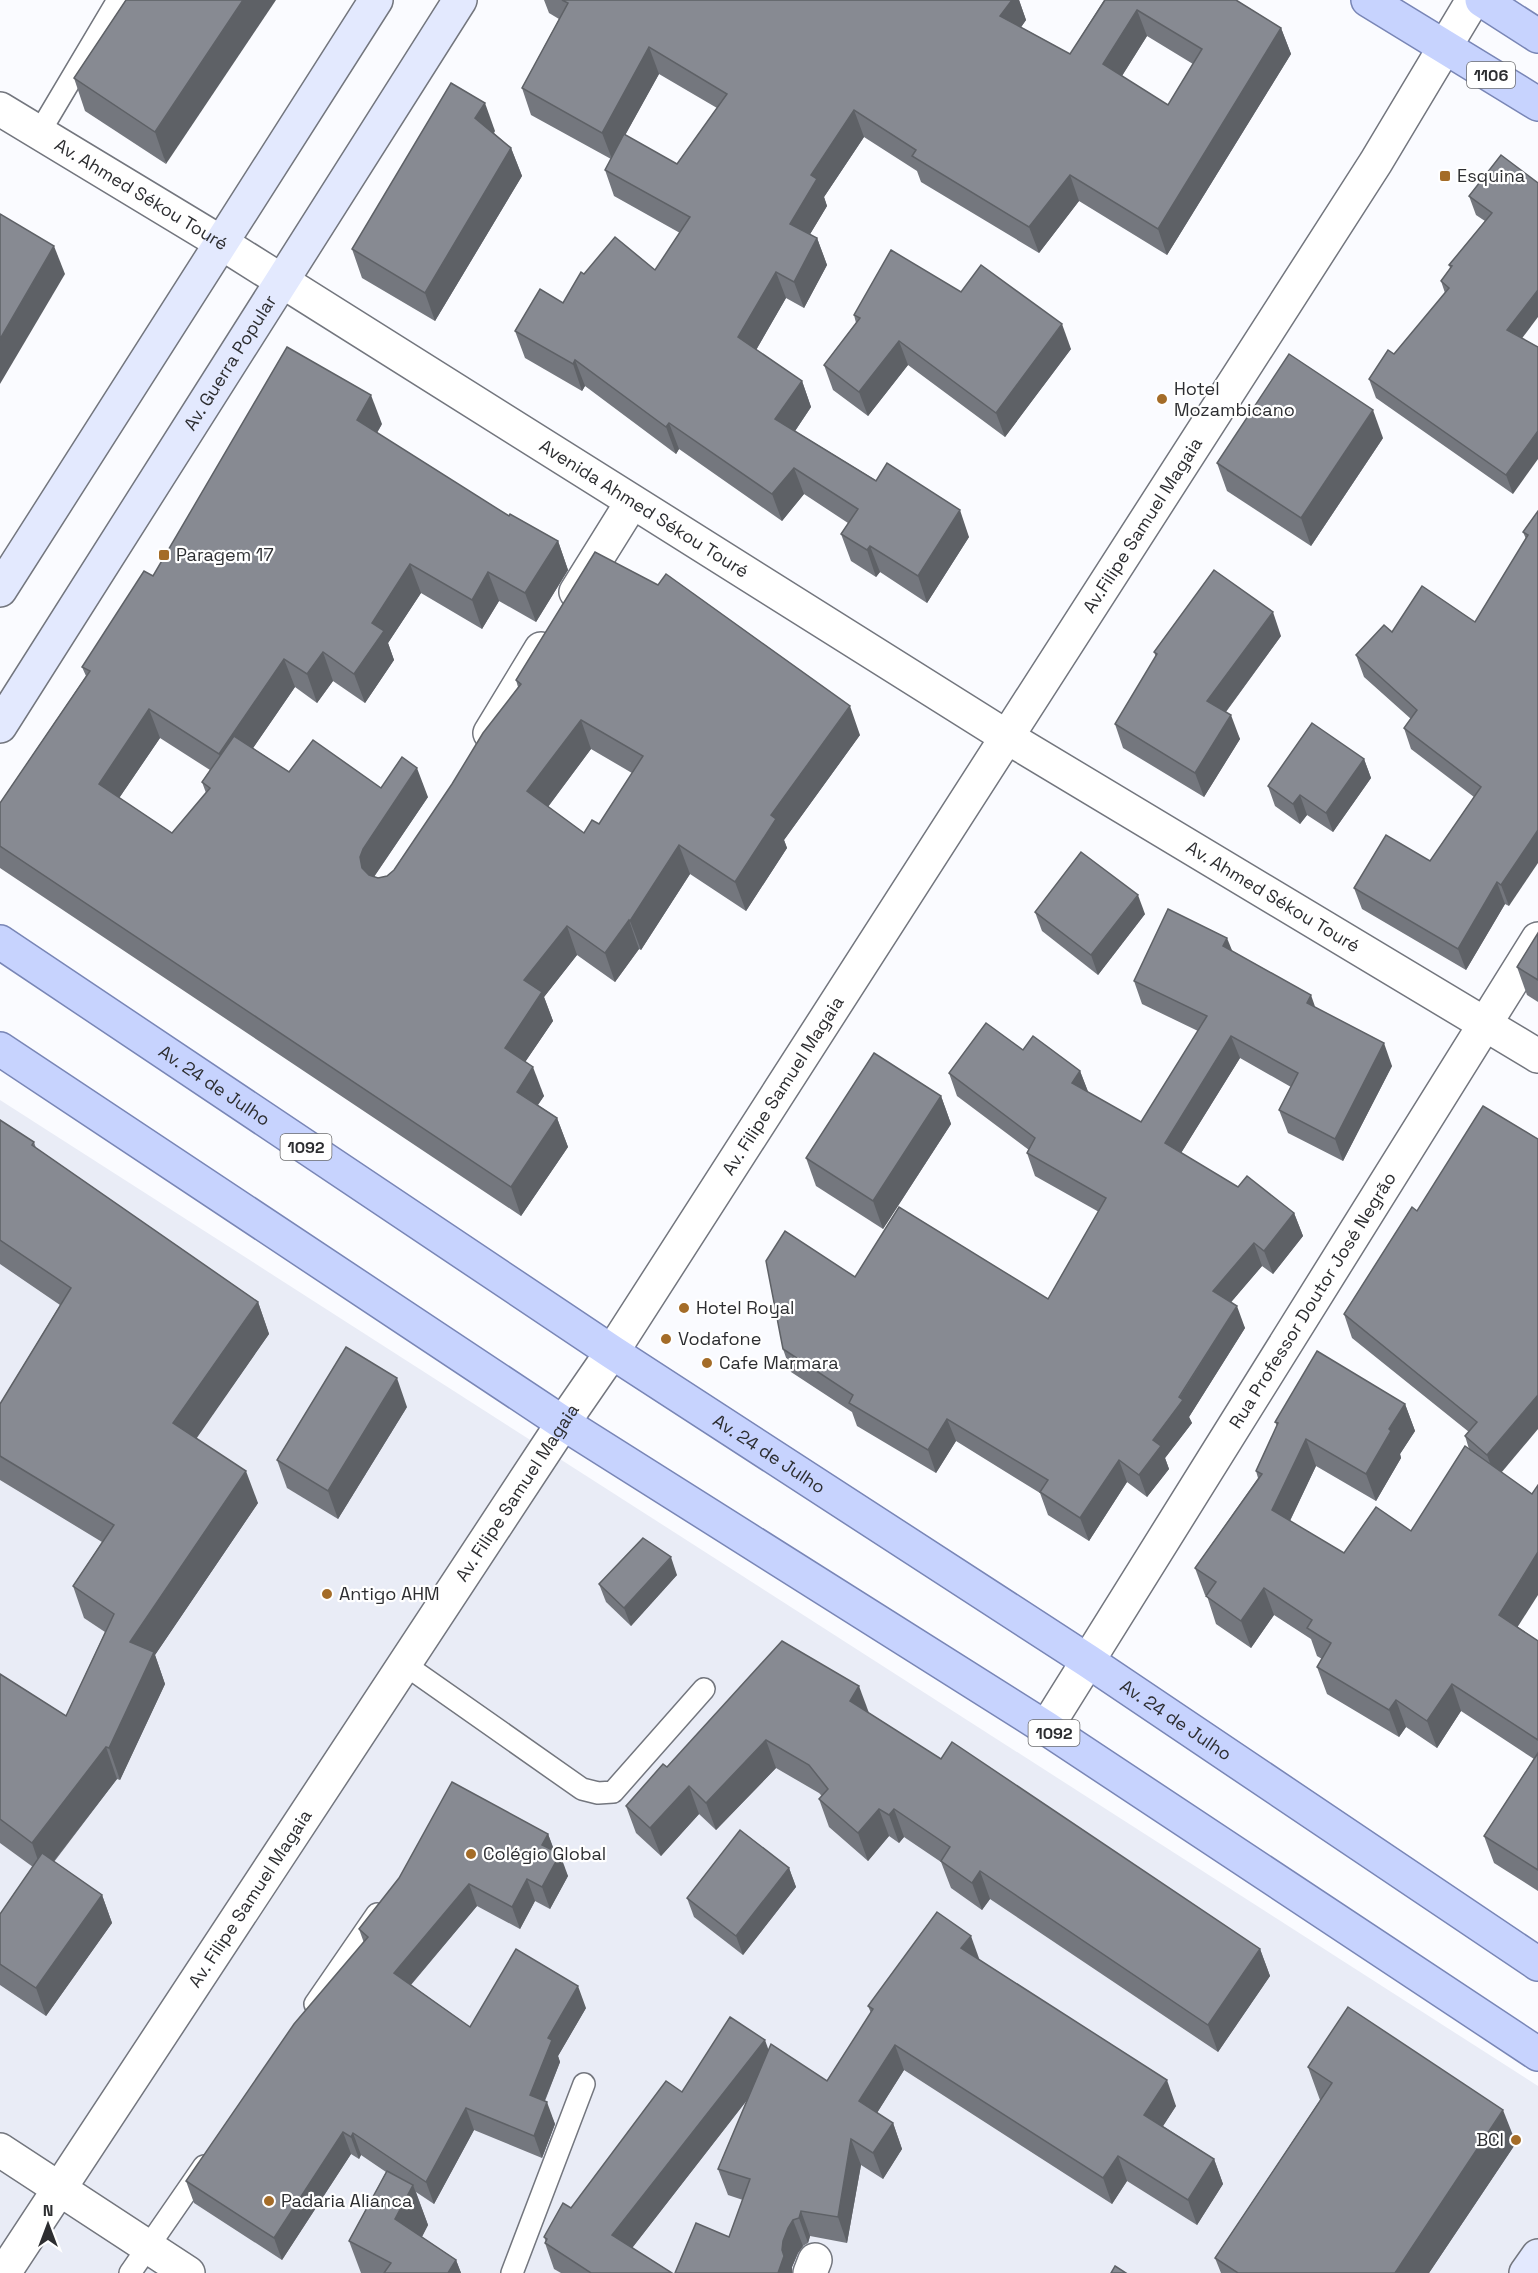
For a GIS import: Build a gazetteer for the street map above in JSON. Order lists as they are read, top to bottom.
{
  "streets": {
    "main road": [
      "1106",
      "Av. Guerra Popular",
      "Av. 24 de Julho",
      "1092"
    ],
    "street": [
      "Av. Ahmed Sékou Touré",
      "Avenida Ahmed Sékou Touré",
      "Av.Filipe Samuel Magaia",
      "Av. Filipe Samuel Magaia",
      "Rua Professor Doutor José Negrão"
    ]
  },
  "crossings": [
    ["1106", "Av.Filipe Samuel Magaia"],
    ["Av. Ahmed Sékou Touré", "Av. Guerra Popular"],
    ["Av. Ahmed Sékou Touré", "Avenida Ahmed Sékou Touré"],
    ["Av. Ahmed Sékou Touré", "Av.Filipe Samuel Magaia"],
    ["Av. Ahmed Sékou Touré", "Av. Filipe Samuel Magaia"],
    ["Av. Ahmed Sékou Touré", "Rua Professor Doutor José Negrão"],
    ["Av. Guerra Popular", "Avenida Ahmed Sékou Touré"],
    ["Avenida Ahmed Sékou Touré", "Av.Filipe Samuel Magaia"],
    ["Avenida Ahmed Sékou Touré", "Av. Filipe Samuel Magaia"],
    ["Av.Filipe Samuel Magaia", "Av. Filipe Samuel Magaia"],
    ["Av. 24 de Julho", "Av. Filipe Samuel Magaia"],
    ["Av. 24 de Julho", "Rua Professor Doutor José Negrão"],
    ["Av. Filipe Samuel Magaia", "1092"],
    ["1092", "Rua Professor Doutor José Negrão"]
  ],
  "places": {
    "transit": ["Esquina", "Paragem 17"],
    "other": [
      "Hotel Mozambicano",
      "Hotel Royal",
      "Vodafone",
      "Cafe Marmara",
      "Antigo AHM",
      "Colégio Global",
      "BCI",
      "Padaria Alianca"
    ]
  },
  "north": "top"
}
